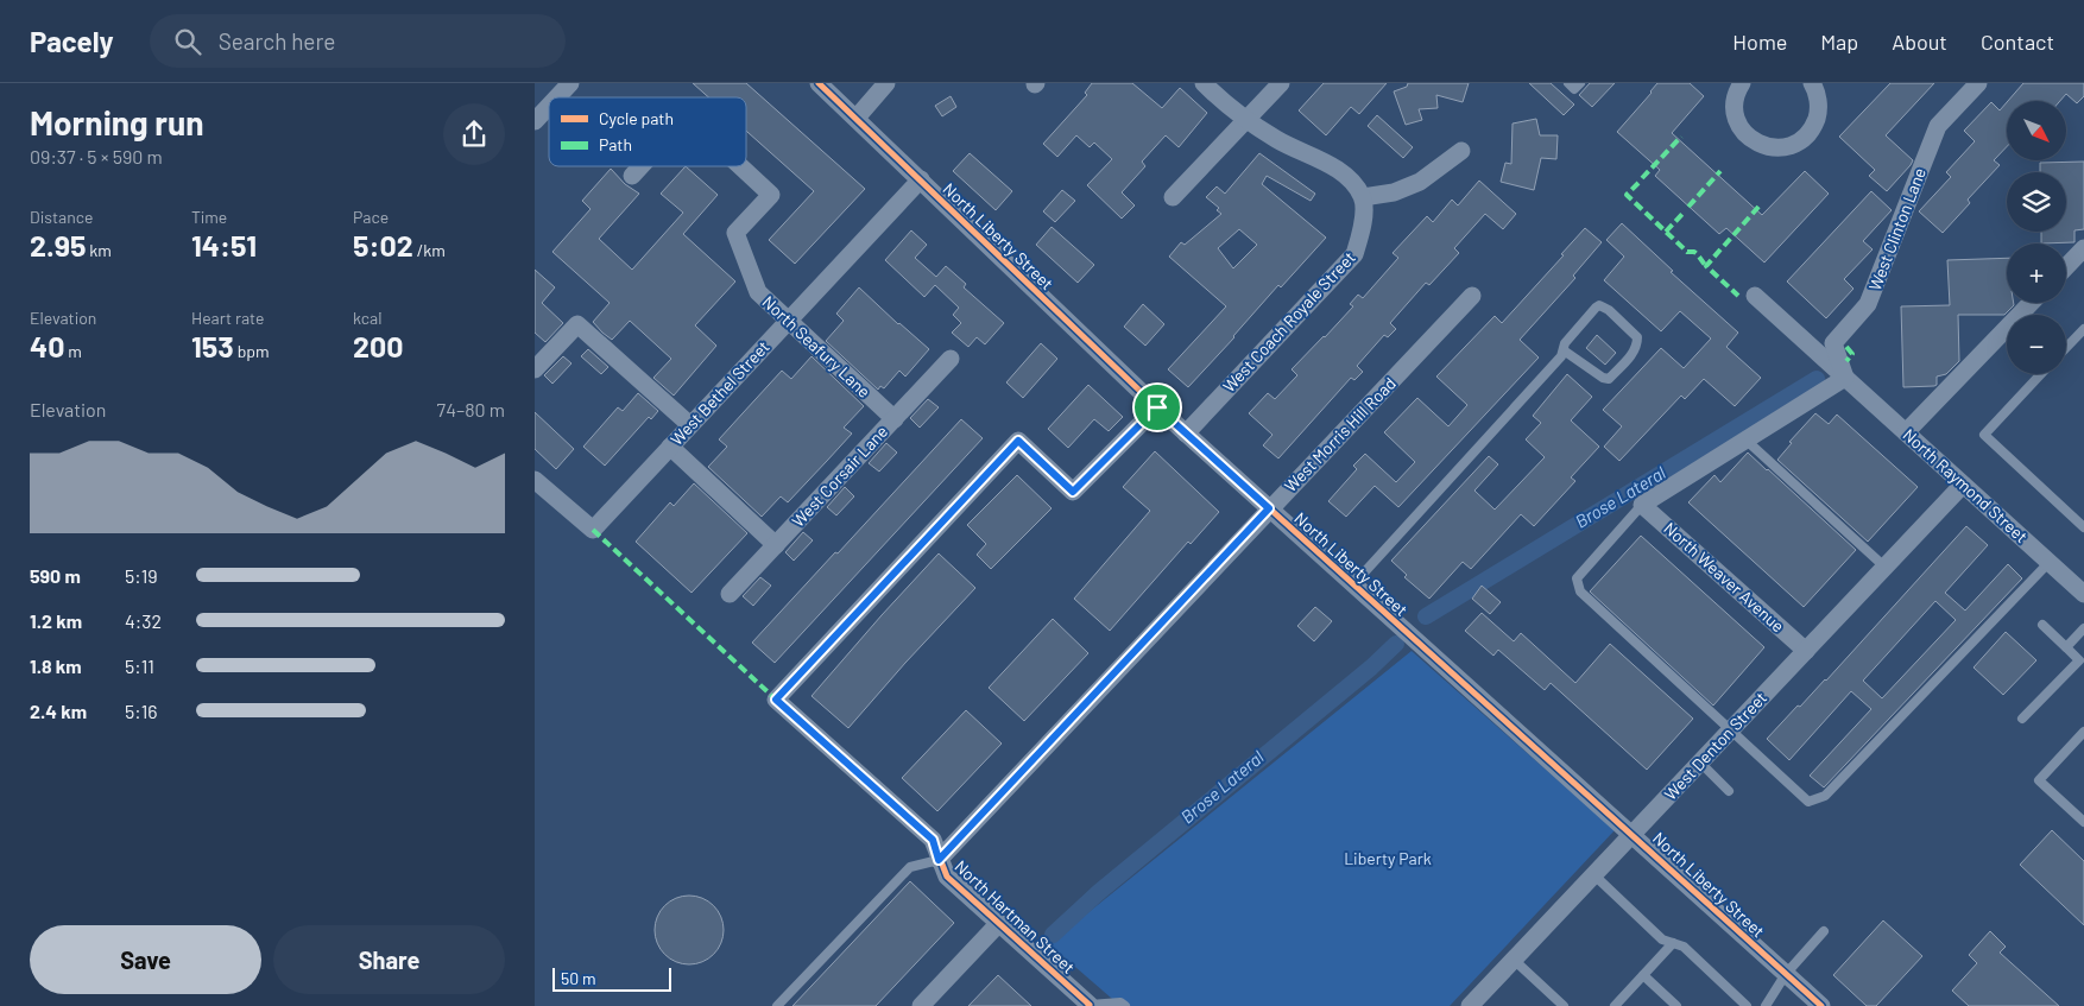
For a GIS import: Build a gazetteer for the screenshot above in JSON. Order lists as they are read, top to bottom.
{
  "streets": {
    "street": [
      "West Clinton Lane",
      "North Liberty Street",
      "West Coach Royale Street",
      "North Seafury Lane",
      "West Bethel Street",
      "West Morris Hill Road",
      "West Corsair Lane",
      "North Raymond Street",
      "North Weaver Avenue",
      "West Denton Street",
      "North Hartman Street"
    ]
  },
  "crossings": [
    ["West Clinton Lane", "North Raymond Street"],
    ["North Liberty Street", "West Coach Royale Street"],
    ["North Liberty Street", "West Bethel Street"],
    ["North Liberty Street", "West Morris Hill Road"],
    ["North Liberty Street", "West Denton Street"],
    ["North Liberty Street", "North Hartman Street"],
    ["North Seafury Lane", "West Bethel Street"],
    ["North Seafury Lane", "West Corsair Lane"],
    ["West Morris Hill Road", "North Hartman Street"],
    ["North Raymond Street", "West Denton Street"],
    ["North Weaver Avenue", "West Denton Street"]
  ],
  "water": ["Brose Lateral"],
  "parks": ["Liberty Park"],
  "legend": ["Cycle path", "Path"],
  "scale_bar": "50 m",
  "north": "bottom right",
  "page": {
    "header": "Pacely",
    "search": "Search here",
    "nav": [
      "Home",
      "Map",
      "About",
      "Contact"
    ],
    "heading": ["Morning run", "09:37 · 5 × 590 m"],
    "map_buttons": ["+", "−"],
    "stats": [
      ["Distance", "2.95 km"],
      ["Time", "14:51"],
      ["Pace", "5:02 /km"],
      ["Elevation", "40 m"],
      ["Heart rate", "153 bpm"],
      ["kcal", "200"]
    ],
    "chart": ["Elevation", "74–80 m"],
    "list": [
      {
        "name": "590 m",
        "note": "5:19"
      },
      {
        "name": "1.2 km",
        "note": "4:32"
      },
      {
        "name": "1.8 km",
        "note": "5:11"
      },
      {
        "name": "2.4 km",
        "note": "5:16"
      }
    ],
    "buttons": ["Save", "Share"],
    "scale": "50 m"
  }
}
